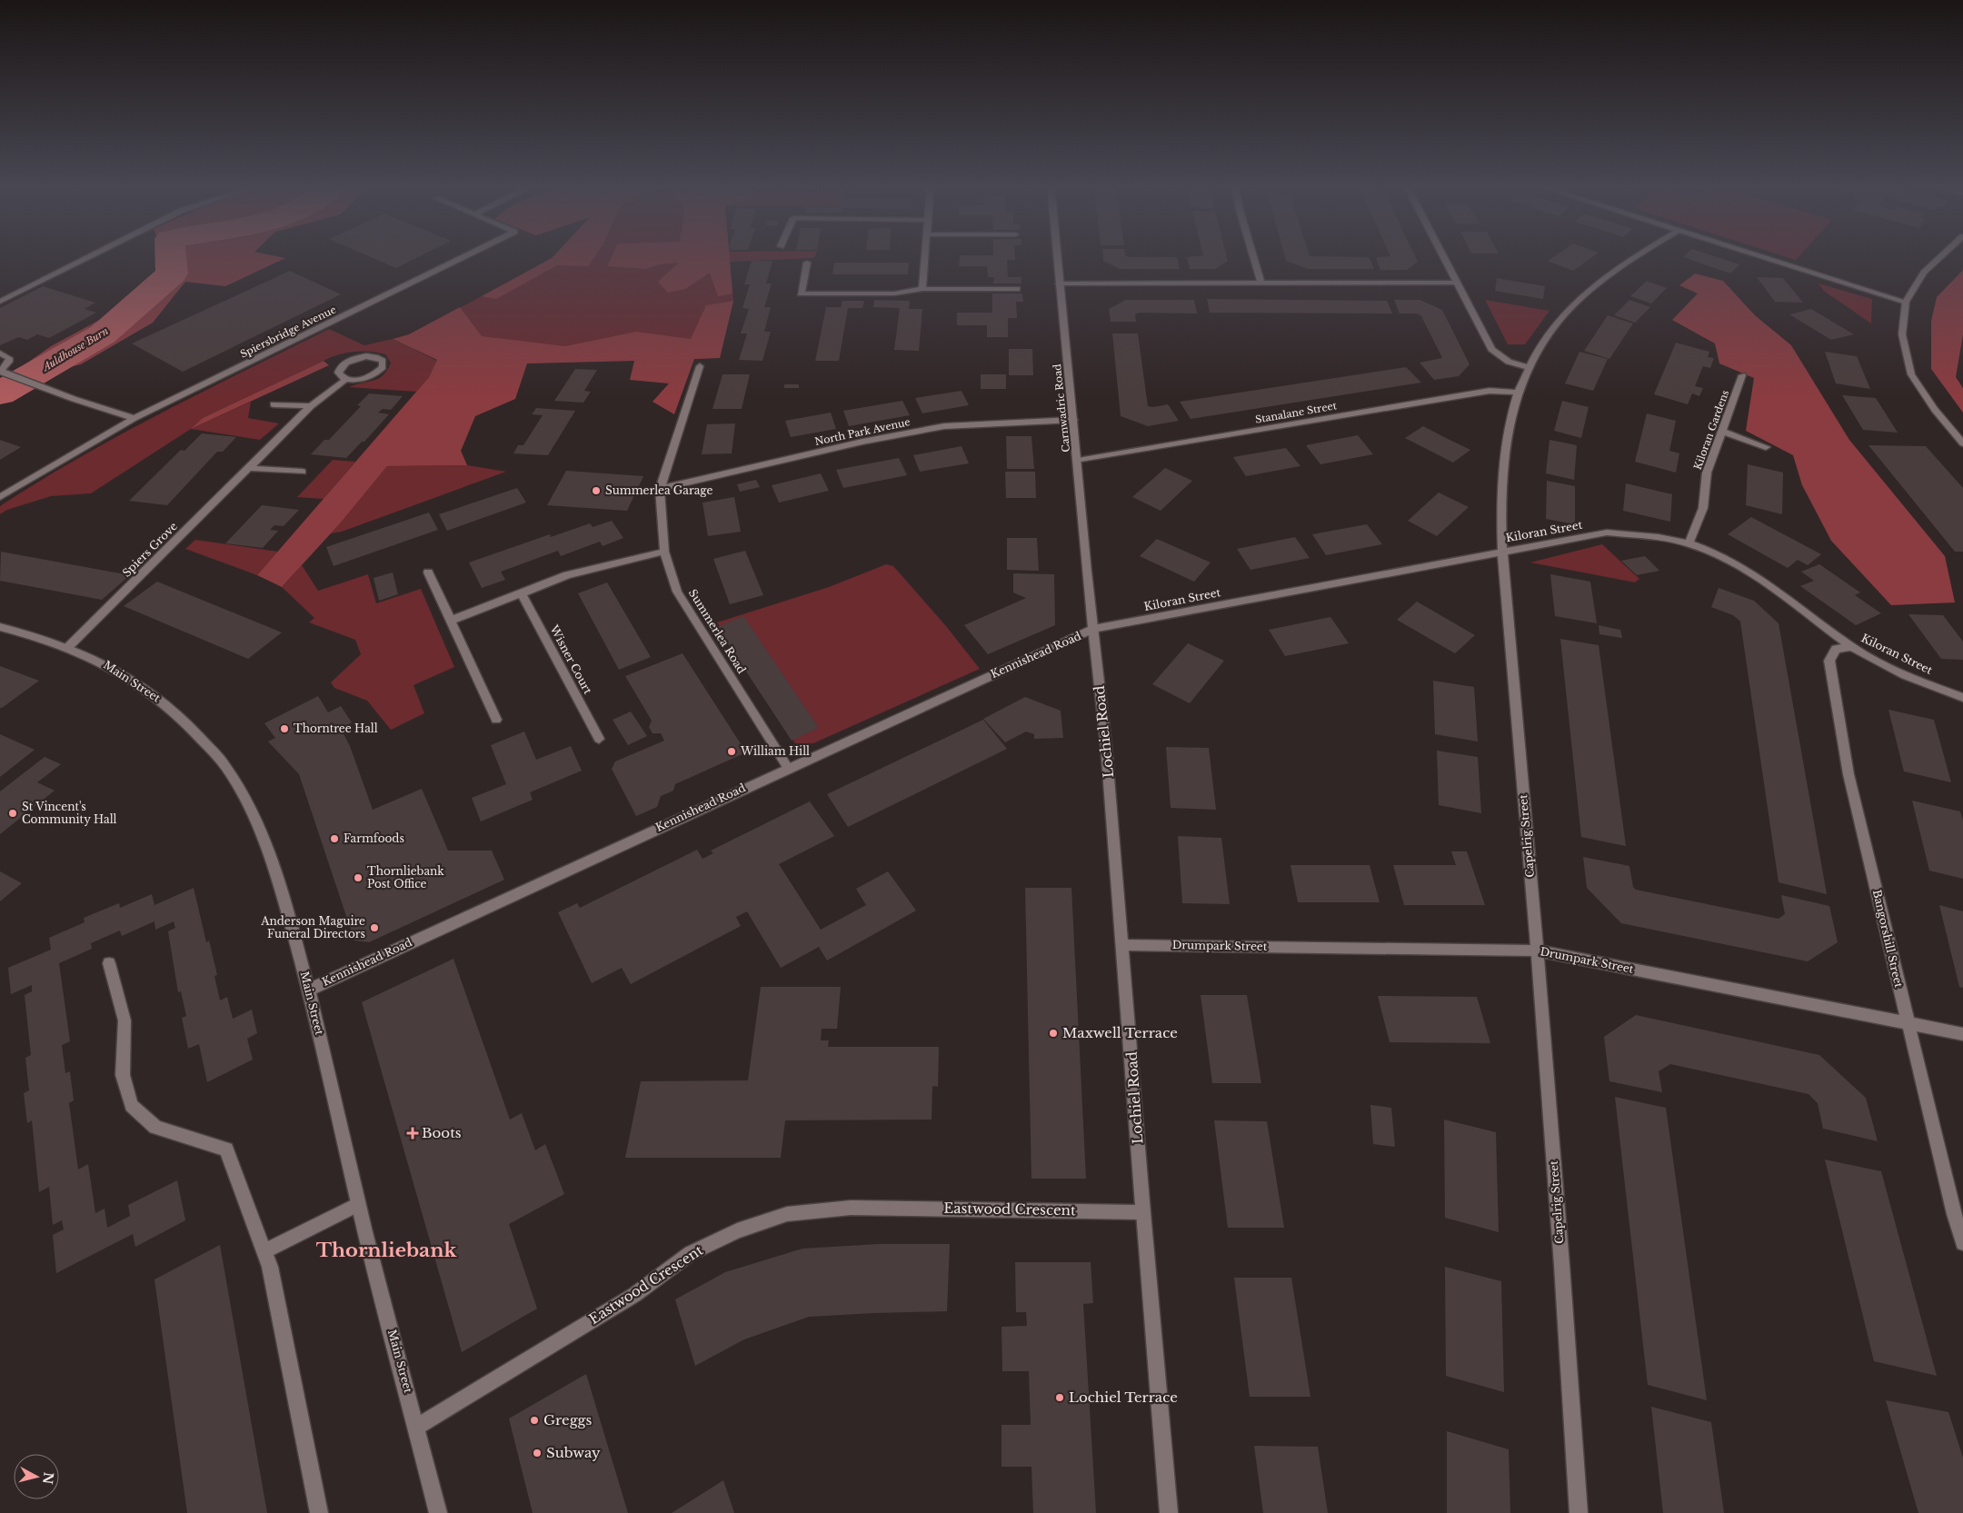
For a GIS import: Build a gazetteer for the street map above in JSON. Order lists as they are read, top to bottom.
{
  "streets": {
    "street": [
      "Spiersbridge Avenue",
      "Carnwadric Road",
      "Stanalane Street",
      "Kiloran Gardens",
      "North Park Avenue",
      "Kiloran Street",
      "Spiers Grove",
      "Summerlea Road",
      "Kennishead Road",
      "Wisner Court",
      "Main Street",
      "Lochiel Road",
      "Capelrig Street",
      "Bangorshill Street",
      "Drumpark Street",
      "Eastwood Crescent"
    ]
  },
  "crossings": [
    ["Carnwadric Road", "Stanalane Street"],
    ["Carnwadric Road", "North Park Avenue"],
    ["Carnwadric Road", "Kiloran Street"],
    ["Carnwadric Road", "Kennishead Road"],
    ["Carnwadric Road", "Lochiel Road"],
    ["Stanalane Street", "Capelrig Street"],
    ["Kiloran Gardens", "Kiloran Street"],
    ["North Park Avenue", "Summerlea Road"],
    ["Kiloran Street", "Kennishead Road"],
    ["Kiloran Street", "Lochiel Road"],
    ["Kiloran Street", "Capelrig Street"],
    ["Kiloran Street", "Bangorshill Street"],
    ["Spiers Grove", "Main Street"],
    ["Summerlea Road", "Kennishead Road"],
    ["Kennishead Road", "Main Street"],
    ["Kennishead Road", "Lochiel Road"],
    ["Main Street", "Eastwood Crescent"],
    ["Lochiel Road", "Drumpark Street"],
    ["Lochiel Road", "Eastwood Crescent"],
    ["Capelrig Street", "Drumpark Street"],
    ["Bangorshill Street", "Drumpark Street"]
  ],
  "districts": ["Thornliebank"],
  "water": ["Auldhouse Burn"],
  "places": {
    "other": [
      "Summerlea Garage",
      "Thorntree Hall",
      "William Hill",
      "St Vincent's Community Hall",
      "Farmfoods",
      "Thornliebank Post Office",
      "Anderson Maguire Funeral Directors",
      "Maxwell Terrace",
      "Lochiel Terrace",
      "Greggs",
      "Subway"
    ],
    "health": ["Boots"]
  },
  "north": "right"
}
